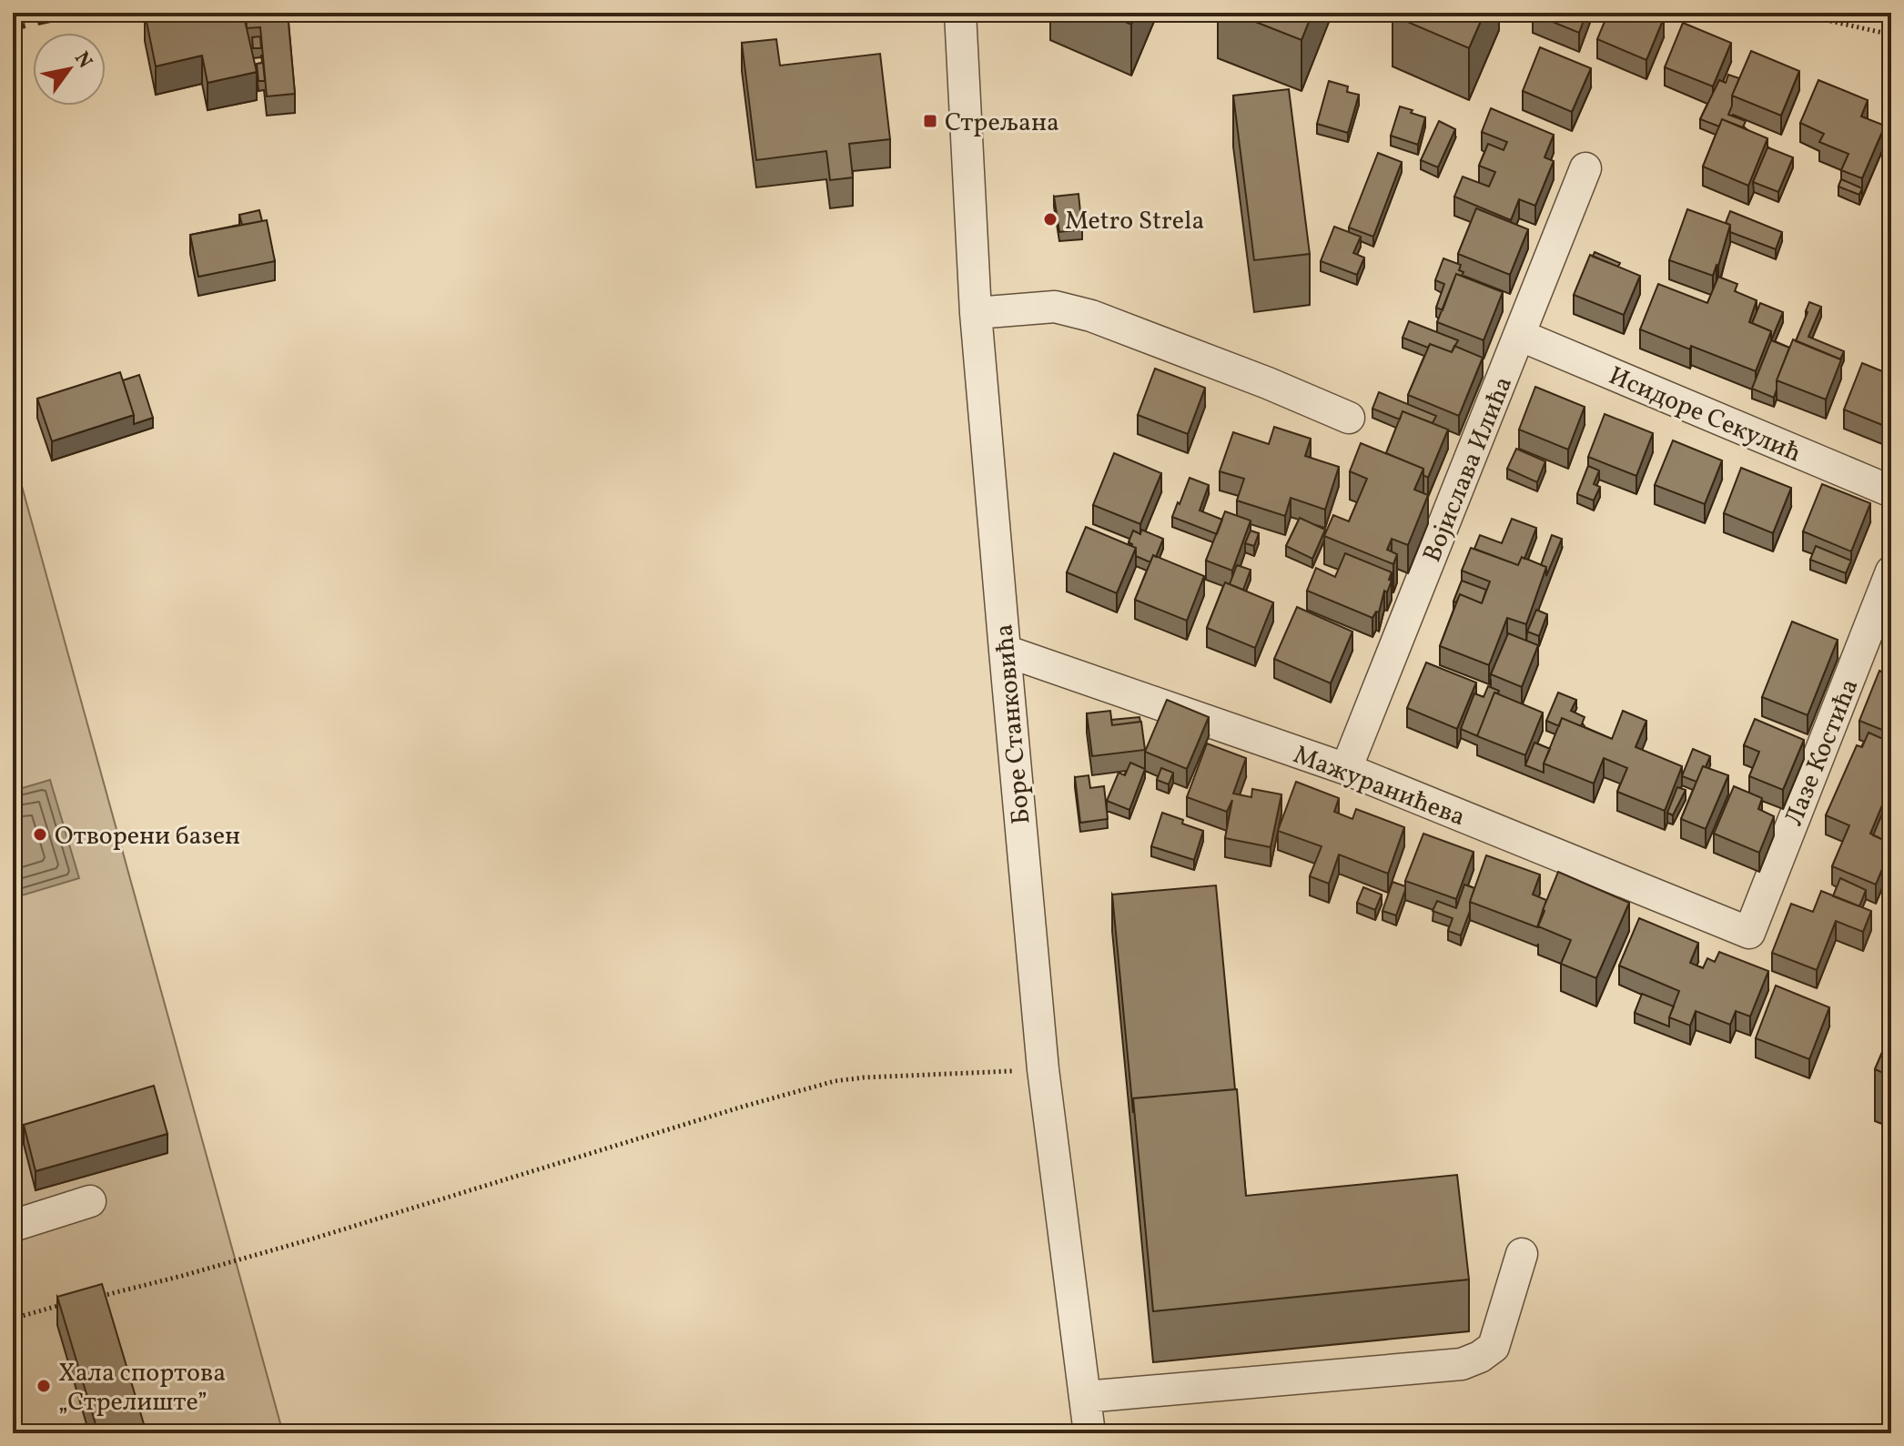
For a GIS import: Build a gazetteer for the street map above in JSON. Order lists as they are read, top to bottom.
{
  "streets": {
    "street": [
      "Исидоре Секулић",
      "Војислава Илића",
      "Боре Станковића",
      "Лазе Костића",
      "Мажуранићева"
    ]
  },
  "crossings": [
    ["Исидоре Секулић", "Војислава Илића"],
    ["Војислава Илића", "Мажуранићева"],
    ["Боре Станковића", "Мажуранићева"],
    ["Лазе Костића", "Мажуранићева"]
  ],
  "places": {
    "transit": ["Стрељана"],
    "other": ["Metro Strela", "Отворени базен", "Хала спортова „Стрелиште”"]
  },
  "north": "top right"
}
